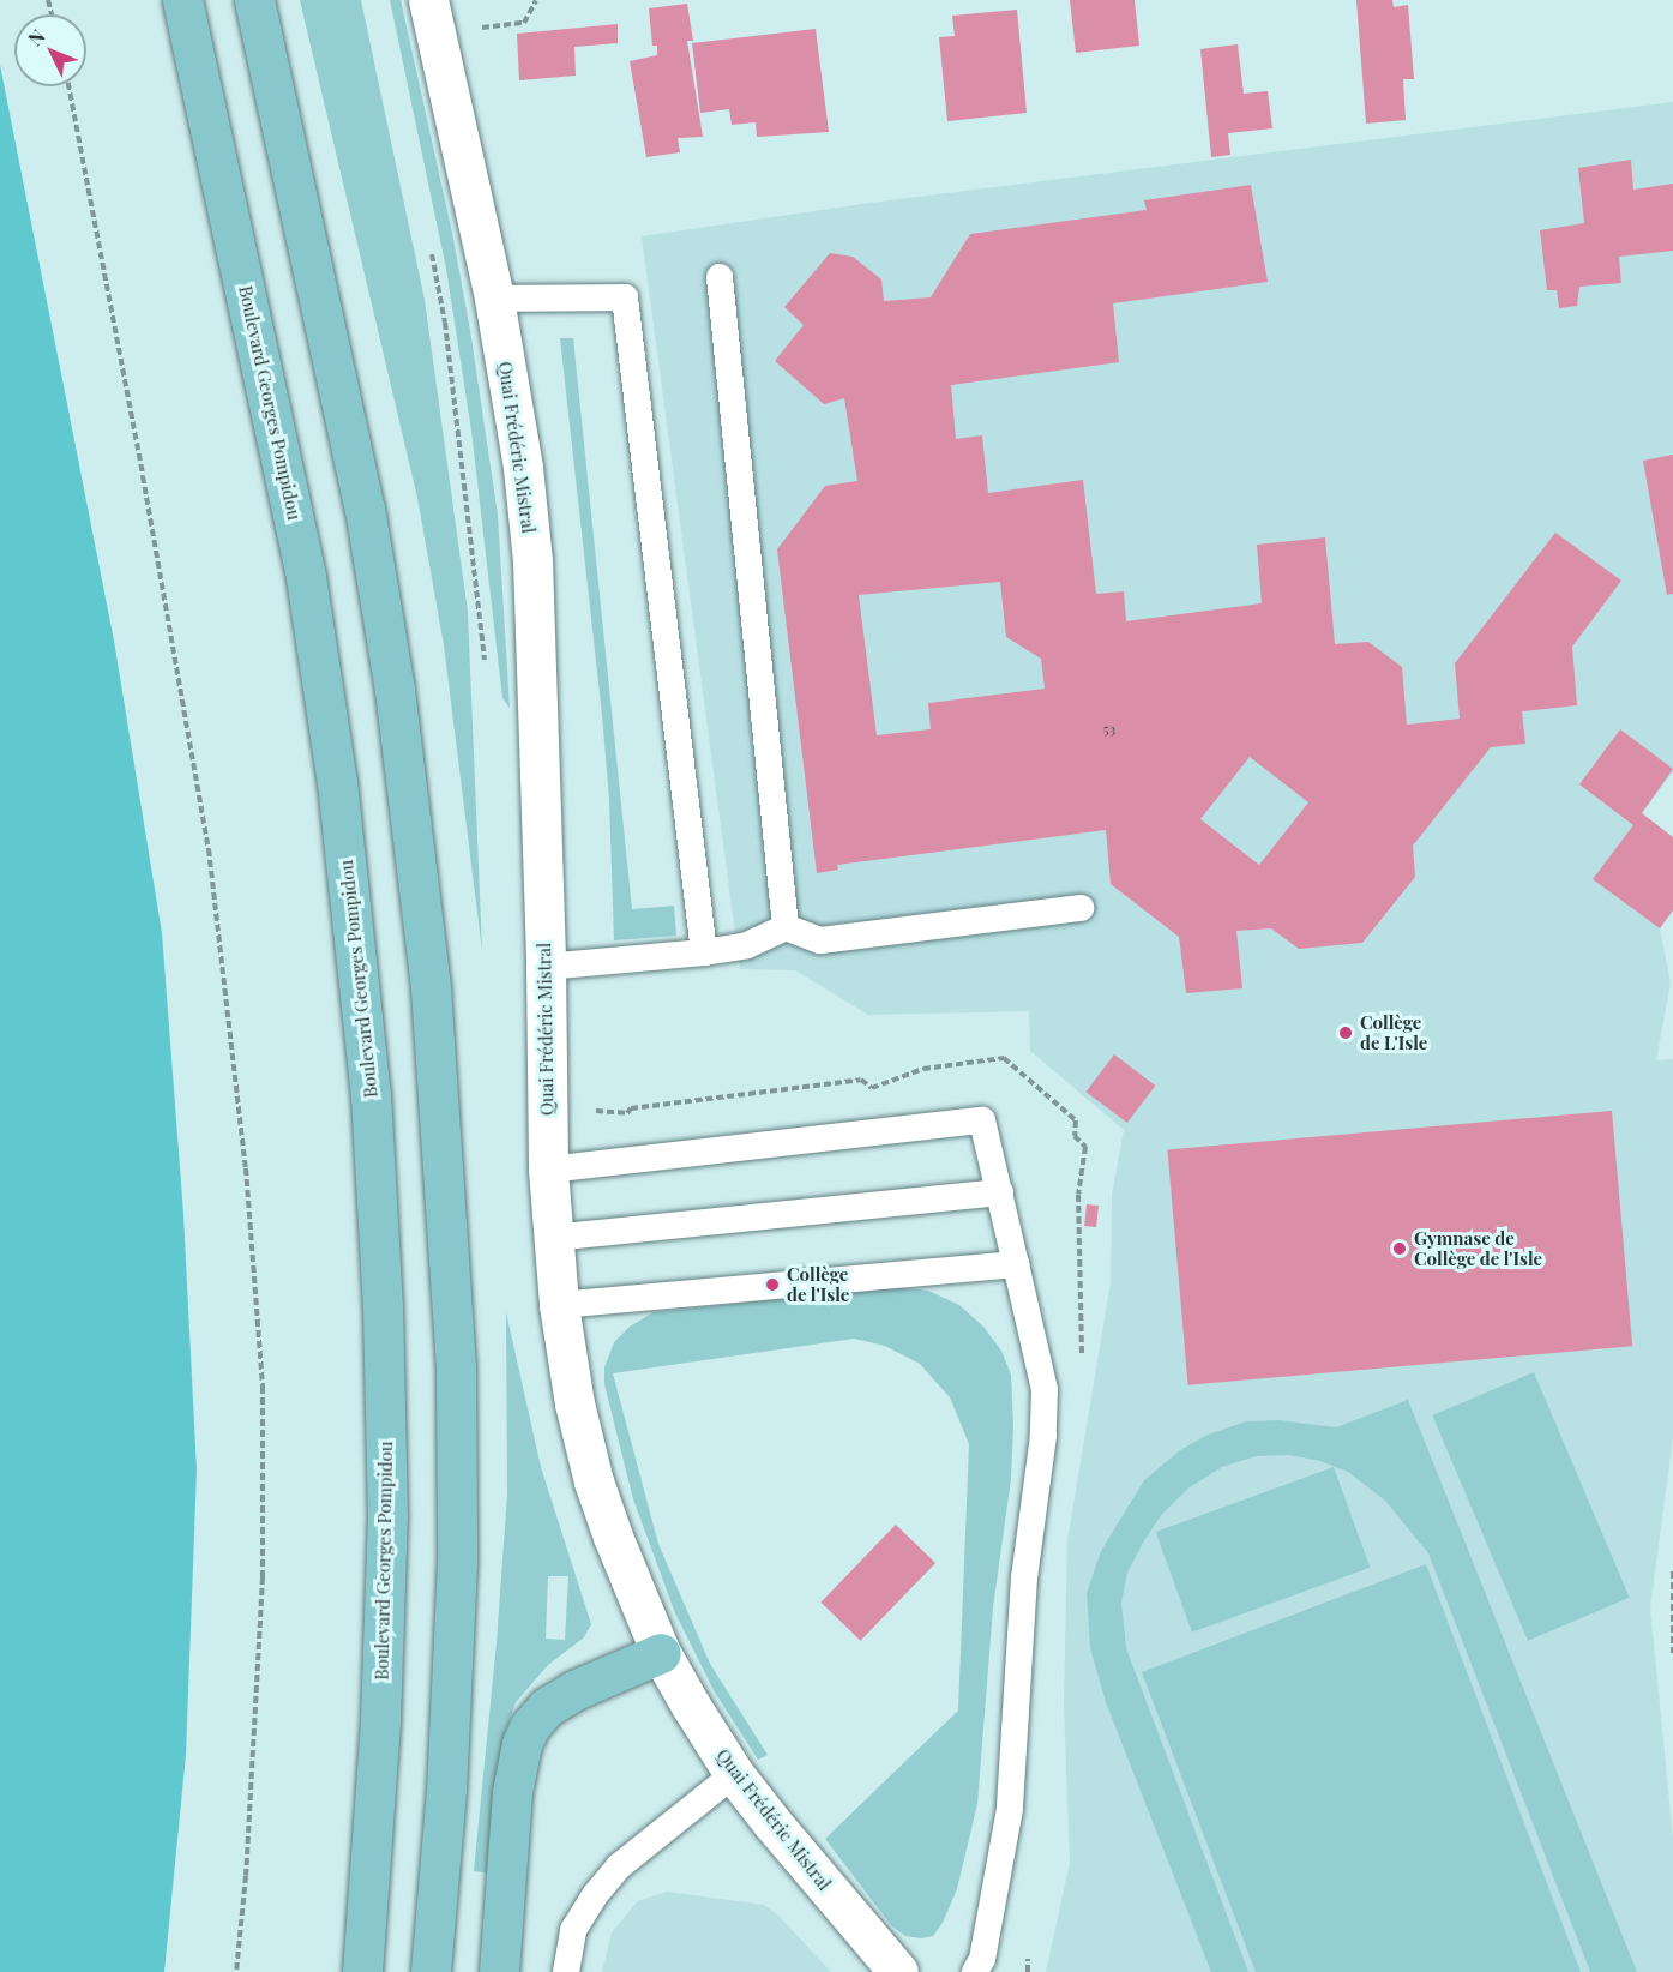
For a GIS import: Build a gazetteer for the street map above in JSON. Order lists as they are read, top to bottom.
{
  "streets": {
    "main road": ["Boulevard Georges Pompidou"],
    "street": ["Quai Frédéric Mistral"]
  },
  "places": ["Collège de L'Isle", "Gymnase de Collège de l'Isle", "Collège de l'Isle"],
  "house_numbers": ["53"],
  "north": "top left"
}
